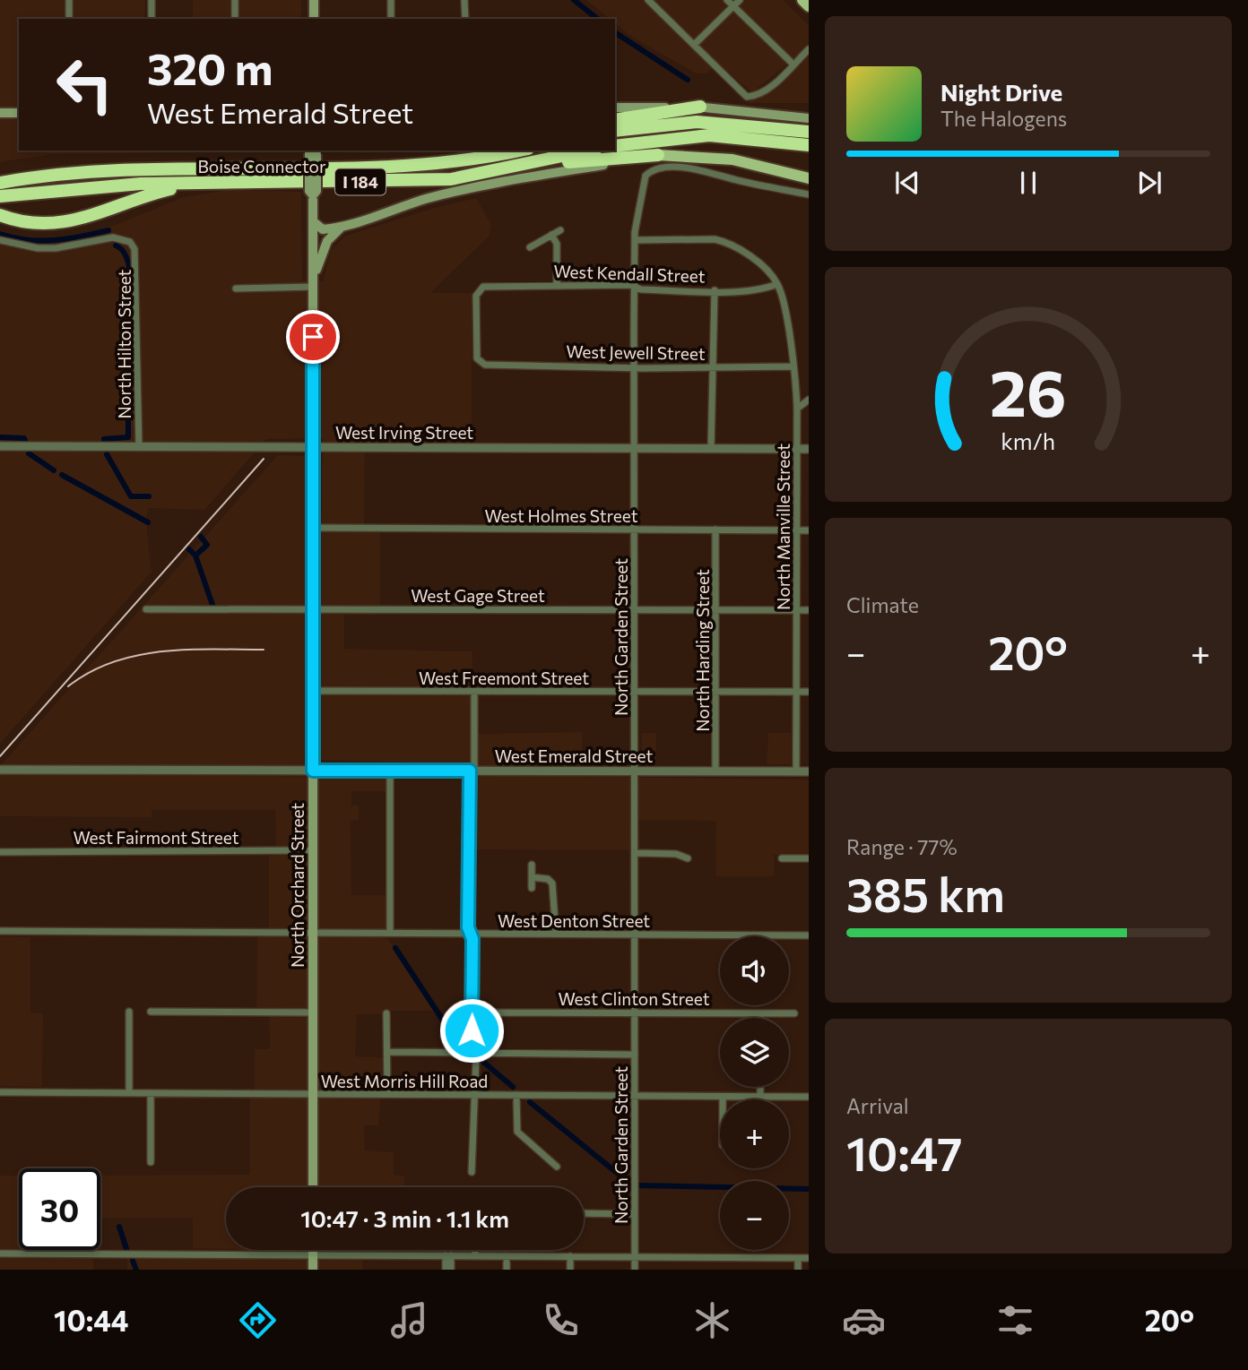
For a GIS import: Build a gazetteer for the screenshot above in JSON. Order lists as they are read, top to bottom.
{
  "streets": {
    "highway": ["Boise Connector", "I 184"],
    "main road": ["North Orchard Street"],
    "street": [
      "West Kendall Street",
      "North Hilton Street",
      "West Jewell Street",
      "West Irving Street",
      "West Holmes Street",
      "North Manville Street",
      "West Gage Street",
      "North Garden Street",
      "North Harding Street",
      "West Freemont Street",
      "West Emerald Street",
      "West Fairmont Street",
      "West Denton Street",
      "West Clinton Street",
      "West Morris Hill Road"
    ]
  },
  "crossings": [
    ["West Kendall Street", "West Jewell Street"],
    ["West Kendall Street", "North Manville Street"],
    ["West Kendall Street", "North Garden Street"],
    ["North Hilton Street", "West Irving Street"],
    ["West Jewell Street", "North Manville Street"],
    ["West Jewell Street", "North Garden Street"],
    ["West Irving Street", "North Manville Street"],
    ["West Irving Street", "North Garden Street"],
    ["West Irving Street", "North Orchard Street"],
    ["West Holmes Street", "North Manville Street"],
    ["West Holmes Street", "North Garden Street"],
    ["West Holmes Street", "North Harding Street"],
    ["West Holmes Street", "North Orchard Street"],
    ["North Manville Street", "West Gage Street"],
    ["North Manville Street", "West Freemont Street"],
    ["North Manville Street", "West Emerald Street"],
    ["West Gage Street", "North Garden Street"],
    ["West Gage Street", "North Harding Street"],
    ["West Gage Street", "North Orchard Street"],
    ["North Garden Street", "West Freemont Street"],
    ["North Garden Street", "West Emerald Street"],
    ["North Garden Street", "West Denton Street"],
    ["North Garden Street", "West Clinton Street"],
    ["North Garden Street", "West Morris Hill Road"],
    ["North Harding Street", "West Freemont Street"],
    ["North Harding Street", "West Emerald Street"],
    ["West Freemont Street", "North Orchard Street"],
    ["West Emerald Street", "North Orchard Street"],
    ["West Fairmont Street", "North Orchard Street"],
    ["North Orchard Street", "West Denton Street"],
    ["North Orchard Street", "West Morris Hill Road"]
  ],
  "page": {
    "turn": ["320 m", "West Emerald Street"],
    "song": ["Night Drive", "The Halogens"],
    "tile": [
      "Climate",
      ["Range · 77%", "385 km"],
      ["Arrival", "10:47"]
    ],
    "heat": ["−", "20°", "+"],
    "map_buttons": ["+", "−"],
    "limit": "30",
    "trip": "10:47 · 3 min · 1.1 km",
    "tabs": ["10:44", "20°"],
    "gauge": ["26", "km/h"]
  }
}
